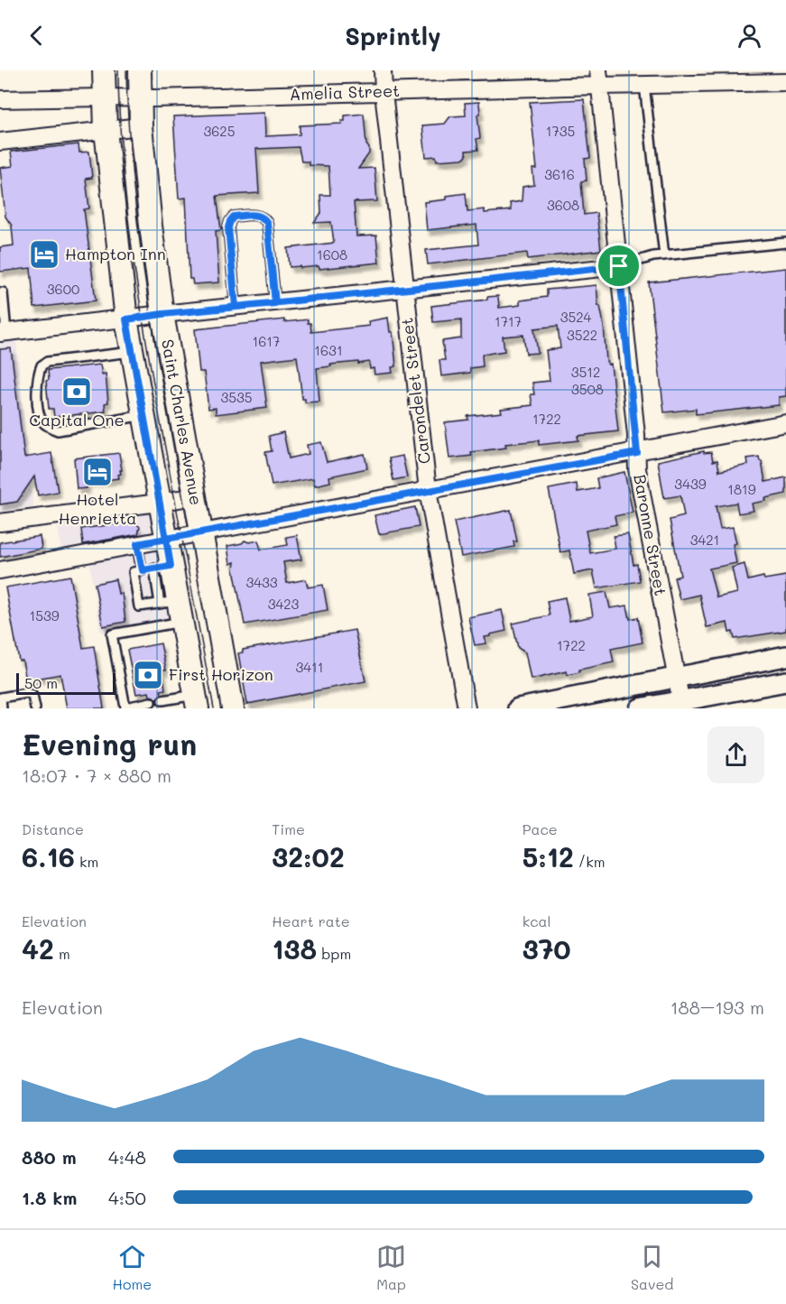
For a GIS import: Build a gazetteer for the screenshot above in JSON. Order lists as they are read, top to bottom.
{
  "streets": {
    "main road": ["Saint Charles Avenue"],
    "street": ["Amelia Street", "Carondelet Street", "Baronne Street"]
  },
  "crossings": [
    ["Amelia Street", "Carondelet Street"],
    ["Amelia Street", "Saint Charles Avenue"],
    ["Amelia Street", "Baronne Street"]
  ],
  "places": {
    "hotel": ["Hampton Inn", "Hotel Henrietta"],
    "bank": ["Capital One", "First Horizon"]
  },
  "house_numbers": [
    "3625",
    "1735",
    "3616",
    "3608",
    "1608",
    "3600",
    "3524",
    "1717",
    "3522",
    "1617",
    "1631",
    "3512",
    "3508",
    "3535",
    "1722",
    "3439",
    "1819",
    "3421",
    "3433",
    "3423",
    "1539",
    "1722",
    "3411"
  ],
  "scale_bar": "50 m",
  "page": {
    "header": "Sprintly",
    "scale": "50 m",
    "heading": ["Evening run", "18:07 · 7 × 880 m"],
    "stats": [
      ["Distance", "6.16 km"],
      ["Time", "32:02"],
      ["Pace", "5:12 /km"],
      ["Elevation", "42 m"],
      ["Heart rate", "138 bpm"],
      ["kcal", "370"]
    ],
    "chart": ["Elevation", "188–193 m"],
    "list": [
      {
        "name": "880 m",
        "note": "4:48"
      },
      {
        "name": "1.8 km",
        "note": "4:50"
      }
    ],
    "tabs": ["Home", "Map", "Saved"]
  }
}
